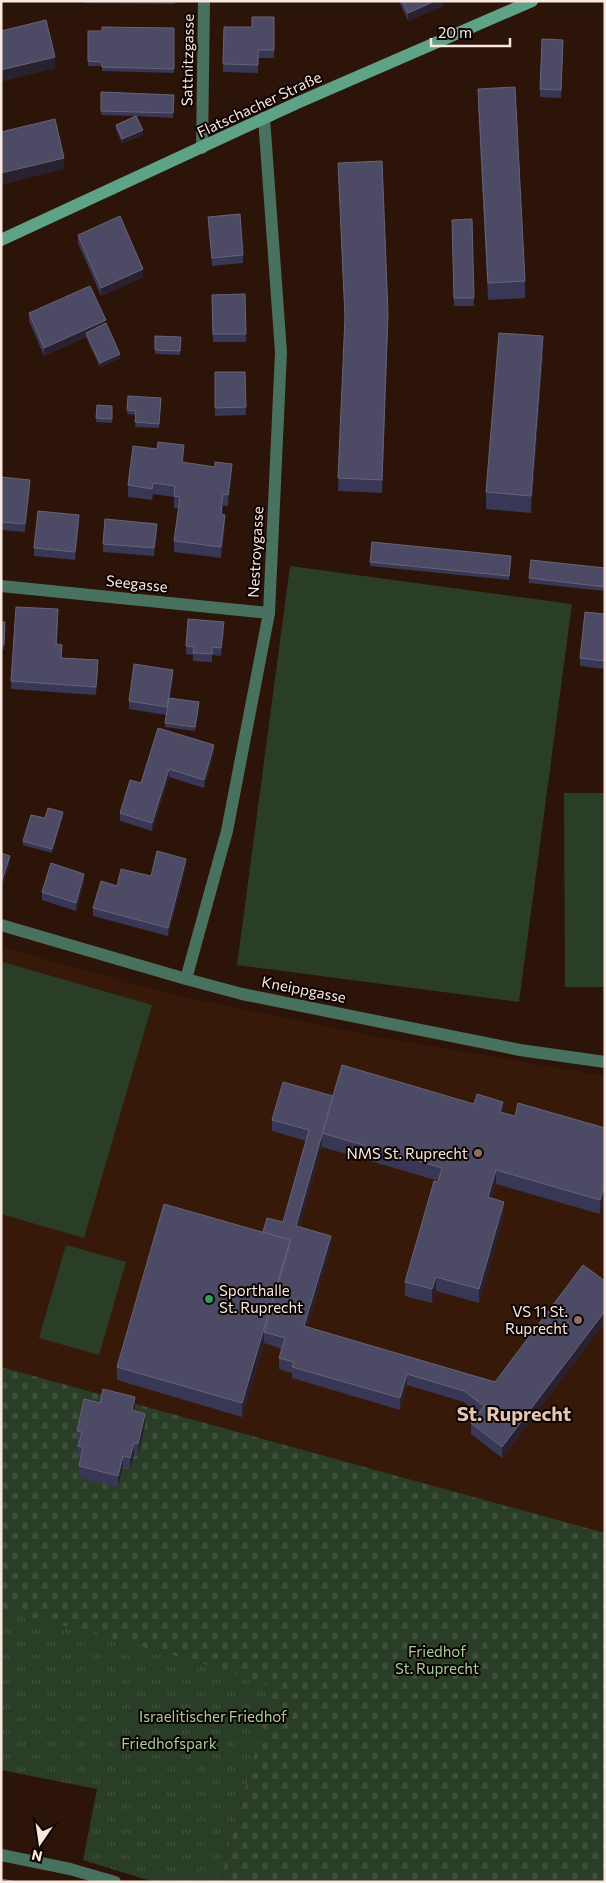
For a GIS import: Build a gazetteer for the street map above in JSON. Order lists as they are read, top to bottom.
{
  "streets": {
    "street": [
      "Sattnitzgasse",
      "Flatschacher Straße",
      "Nestroygasse",
      "Seegasse",
      "Kneippgasse"
    ]
  },
  "crossings": [
    ["Sattnitzgasse", "Flatschacher Straße"],
    ["Flatschacher Straße", "Nestroygasse"],
    ["Nestroygasse", "Seegasse"],
    ["Nestroygasse", "Kneippgasse"]
  ],
  "districts": ["St. Ruprecht"],
  "parks": ["Friedhof St. Ruprecht", "Israelitischer Friedhof", "Friedhofspark"],
  "places": ["NMS St. Ruprecht", "Sporthalle St. Ruprecht", "VS 11 St. Ruprecht"],
  "scale_bar": "20 m",
  "north": "bottom"
}
